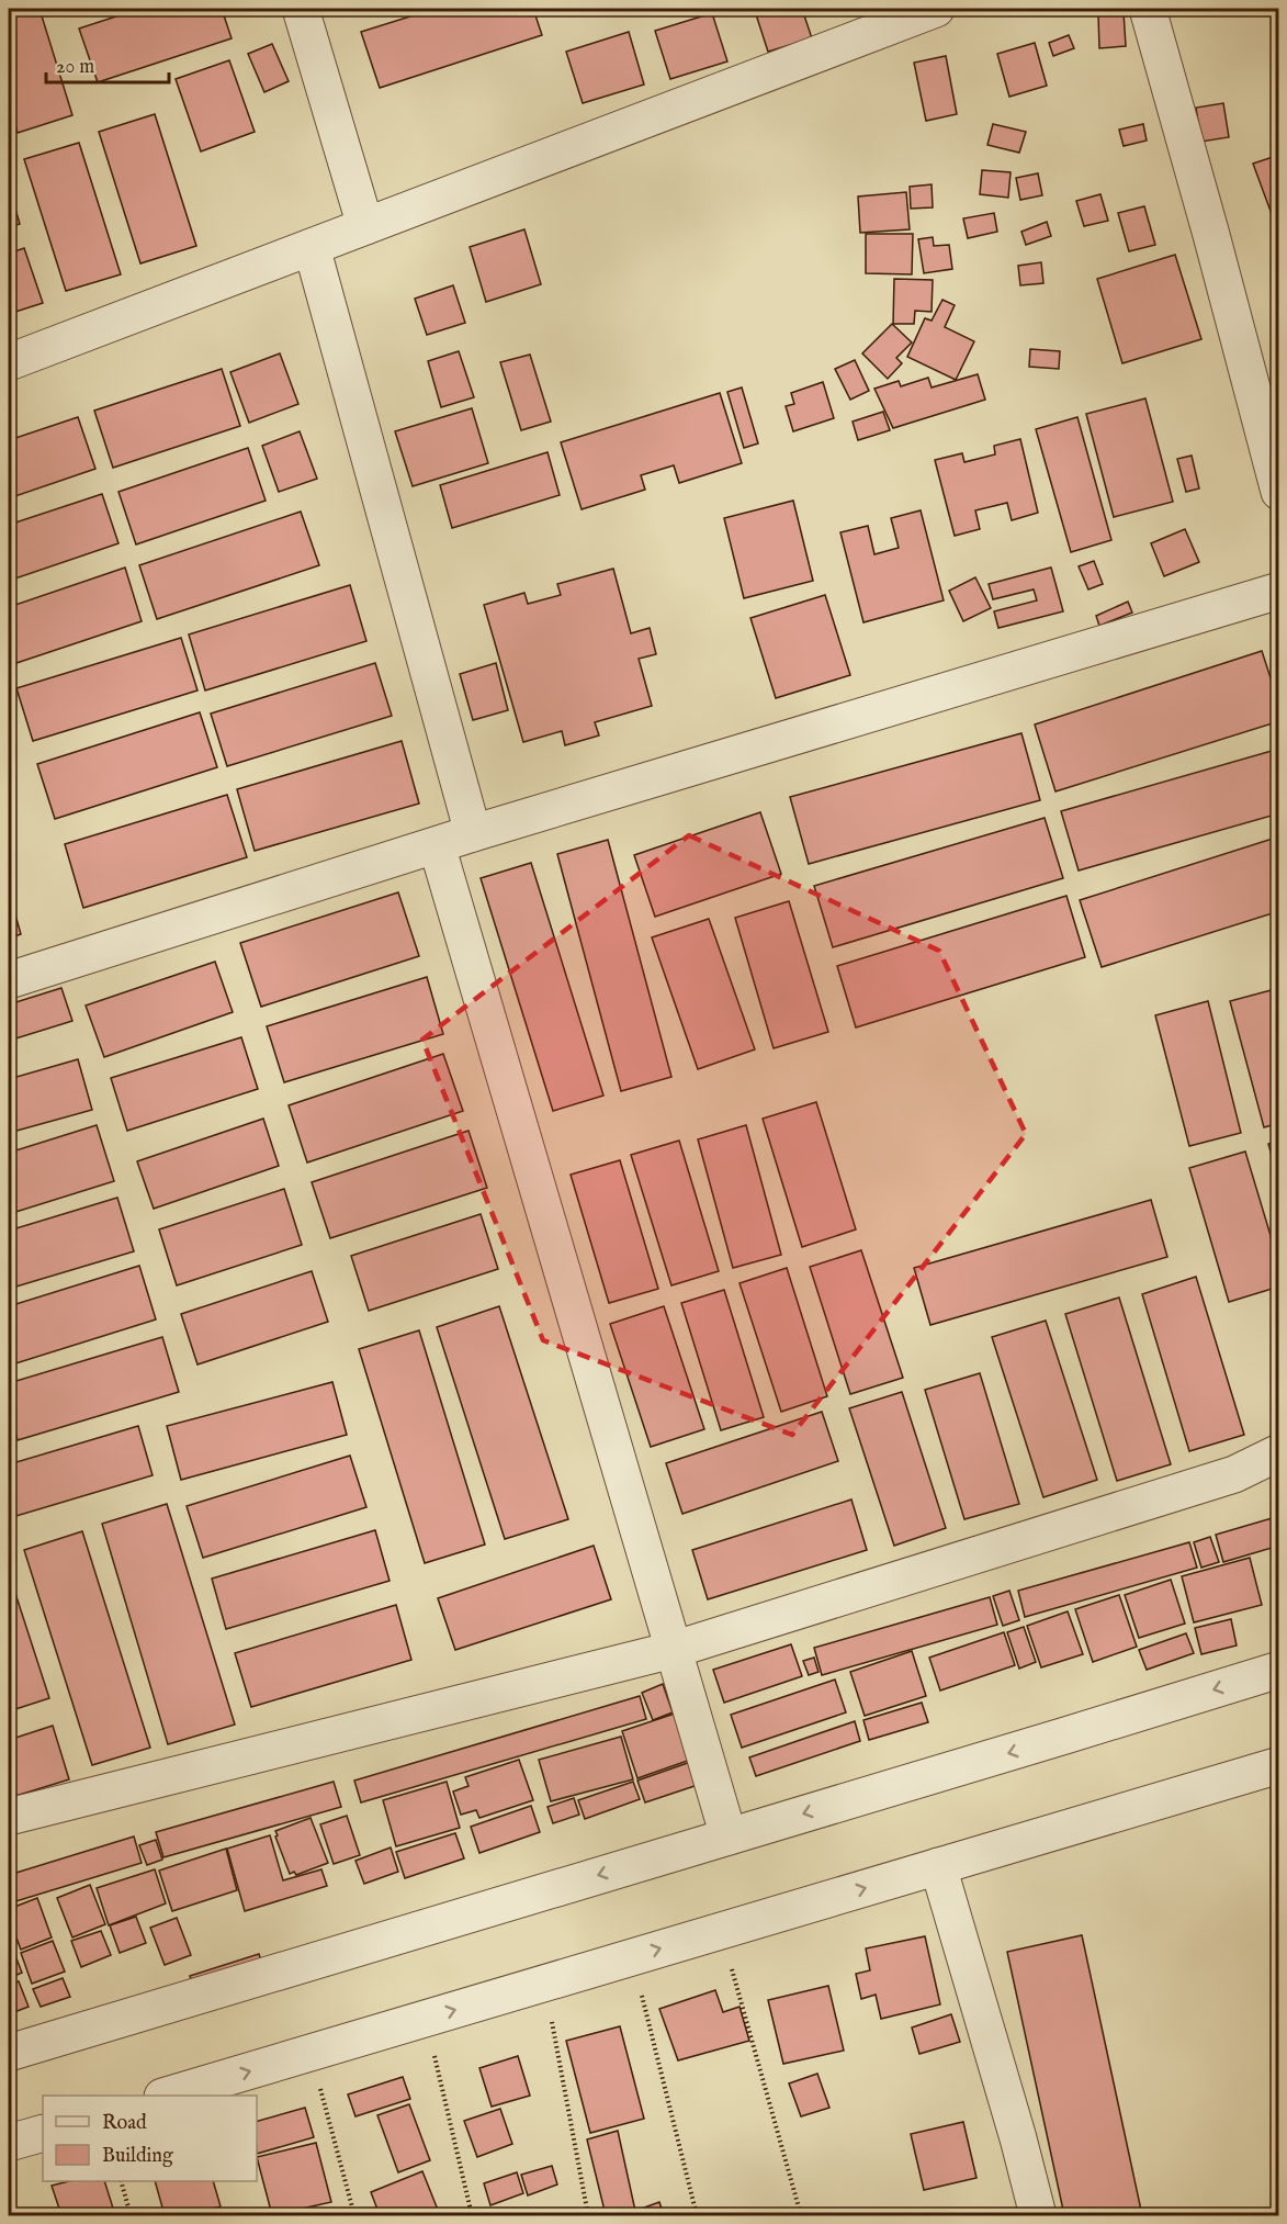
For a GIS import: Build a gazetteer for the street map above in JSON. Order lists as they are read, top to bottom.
{
  "legend": ["Road", "Building"],
  "scale_bar": "20 m"
}
